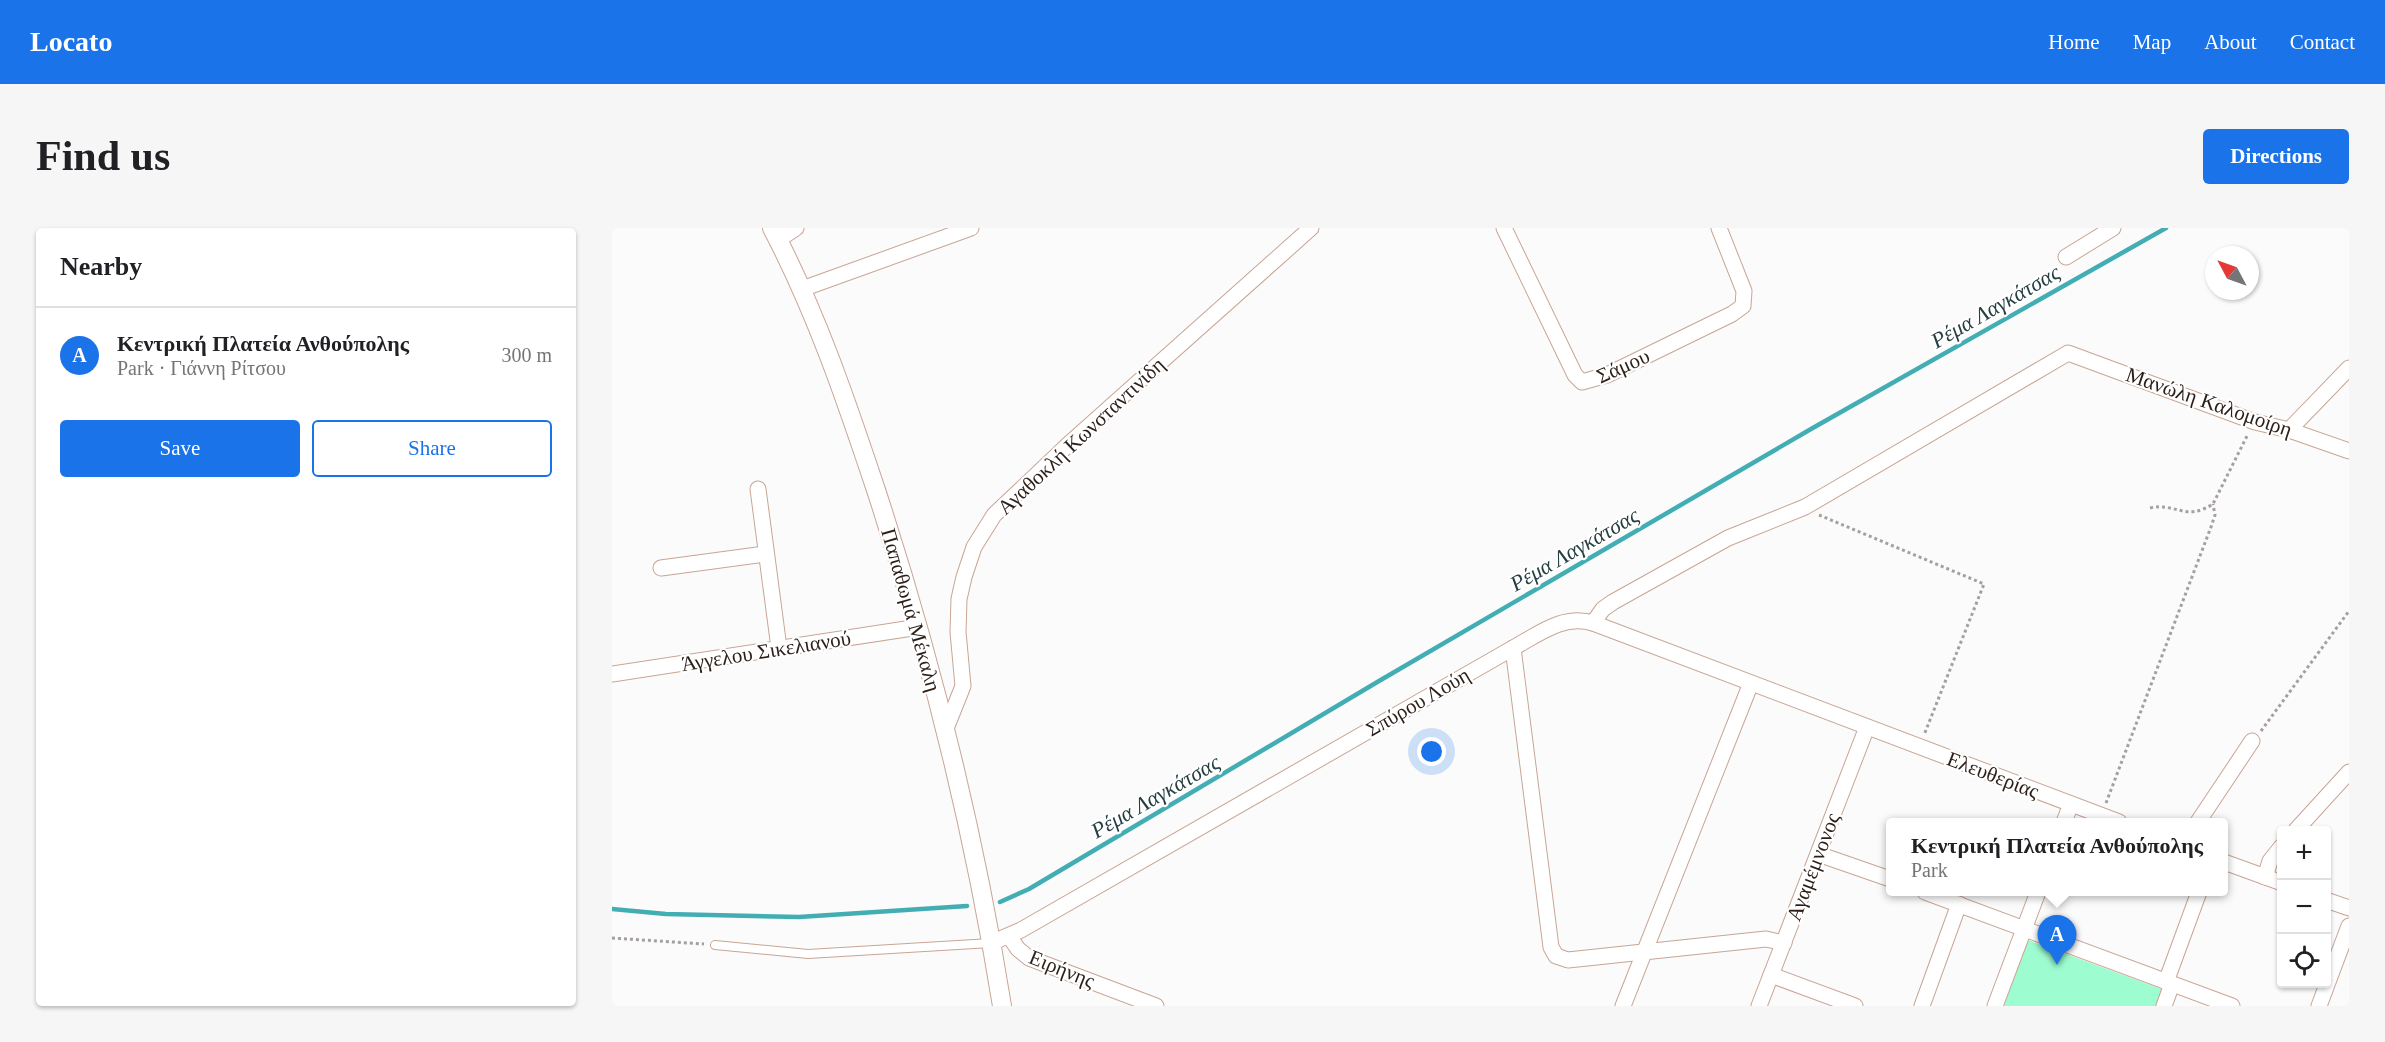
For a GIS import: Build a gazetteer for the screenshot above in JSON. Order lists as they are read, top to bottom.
{
  "streets": {
    "street": [
      "Σάμου",
      "Μανώλη Καλομοίρη",
      "Αγαθοκλή Κωνσταντινίδη",
      "Παπαθωμά Μέκαλη",
      "Άγγελου Σικελιανού",
      "Σπύρου Λούη",
      "Ελευθερίας",
      "Αγαμέμνονoς",
      "Ειρήνης"
    ]
  },
  "crossings": [
    ["Αγαθοκλή Κωνσταντινίδη", "Παπαθωμά Μέκαλη"],
    ["Παπαθωμά Μέκαλη", "Άγγελου Σικελιανού"],
    ["Παπαθωμά Μέκαλη", "Σπύρου Λούη"],
    ["Σπύρου Λούη", "Ελευθερίας"],
    ["Σπύρου Λούη", "Αγαμέμνονoς"],
    ["Σπύρου Λούη", "Ειρήνης"],
    ["Ελευθερίας", "Αγαμέμνονoς"]
  ],
  "water": ["Ρέμα Λαγκάτσας"],
  "north": "top left",
  "page": {
    "header": "Locato",
    "nav": [
      "Home",
      "Map",
      "About",
      "Contact"
    ],
    "buttons": [
      "Directions",
      ["Save", "Share"]
    ],
    "title": "Find us",
    "heading": "Nearby",
    "list": [
      {
        "mark": "A",
        "name": "Κεντρική Πλατεία Ανθούπολης",
        "note": "Park · Γιάννη Ρίτσου",
        "value": "300 m"
      }
    ],
    "popup": ["Κεντρική Πλατεία Ανθούπολης", "Park"],
    "map_buttons": ["+", "−"],
    "pins": "A"
  }
}
